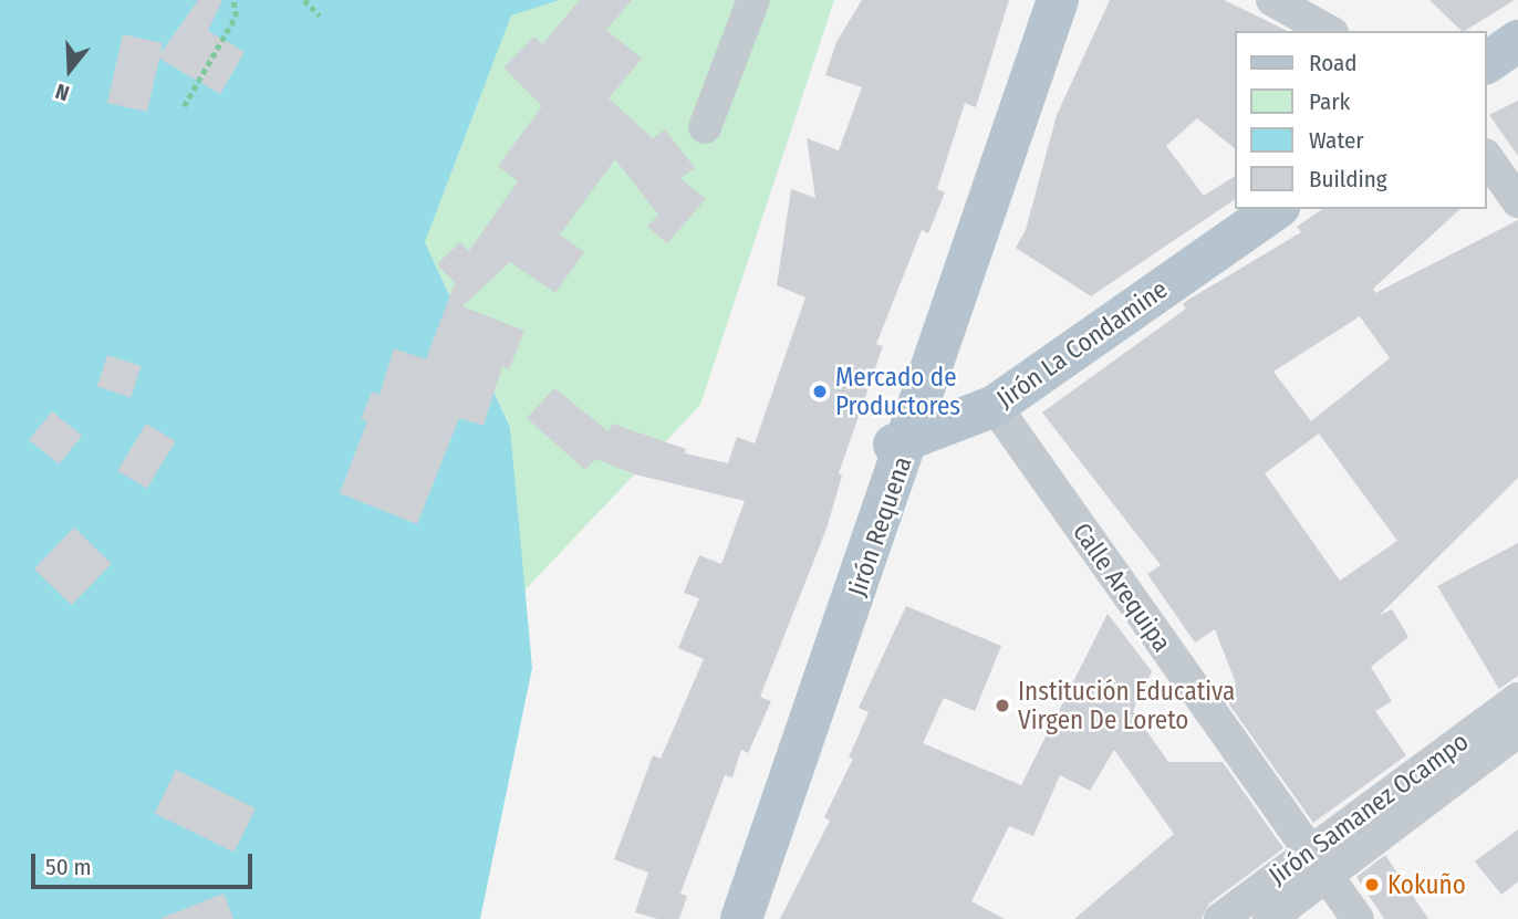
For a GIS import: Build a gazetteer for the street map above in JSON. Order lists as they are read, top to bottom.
{
  "streets": {
    "main road": ["Jirón La Condamine", "Jirón Requena"],
    "street": ["Calle Arequipa", "Jirón Samanez Ocampo"]
  },
  "crossings": [
    ["Jirón La Condamine", "Jirón Requena"],
    ["Jirón La Condamine", "Calle Arequipa"],
    ["Calle Arequipa", "Jirón Samanez Ocampo"]
  ],
  "places": ["Mercado de Productores", "Institución Educativa Virgen De Loreto", "Kokuño"],
  "legend": [
    "Road",
    "Park",
    "Water",
    "Building"
  ],
  "scale_bar": "50 m",
  "north": "bottom"
}
